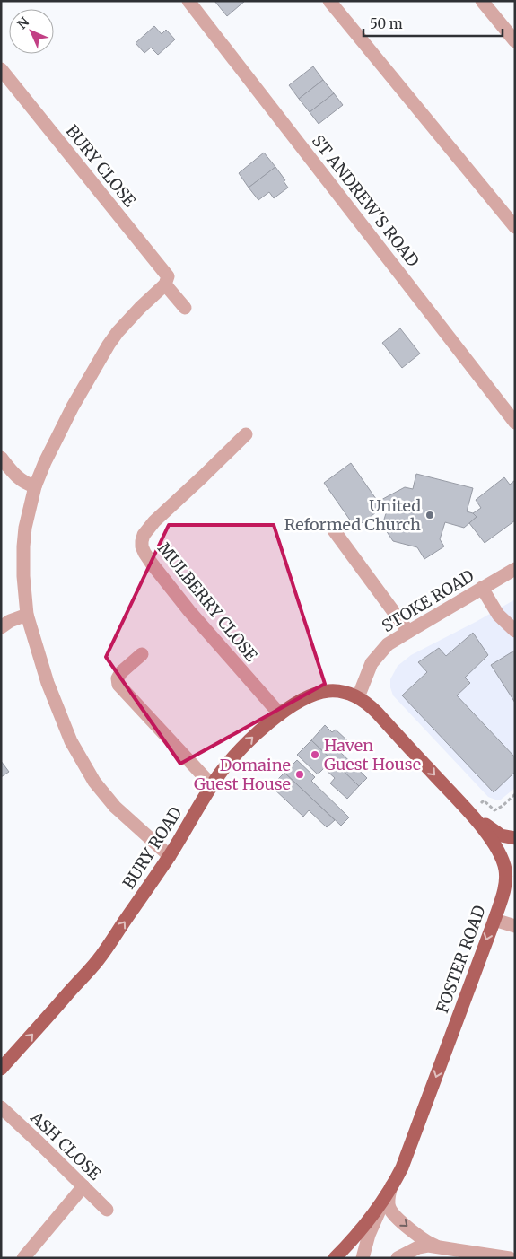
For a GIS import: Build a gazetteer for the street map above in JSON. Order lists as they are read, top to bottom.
{
  "streets": {
    "main road": ["BURY ROAD", "FOSTER ROAD"],
    "street": [
      "BURY CLOSE",
      "ST ANDREW'S ROAD",
      "STOKE ROAD",
      "MULBERRY CLOSE",
      "ASH CLOSE"
    ]
  },
  "crossings": [
    ["STOKE ROAD", "BURY ROAD"],
    ["STOKE ROAD", "FOSTER ROAD"],
    ["MULBERRY CLOSE", "BURY ROAD"],
    ["BURY ROAD", "FOSTER ROAD"]
  ],
  "one_way": ["BURY ROAD", "FOSTER ROAD"],
  "places": ["United Reformed Church", "Haven Guest House", "Domaine Guest House"],
  "scale_bar": "50 m",
  "north": "top left"
}
